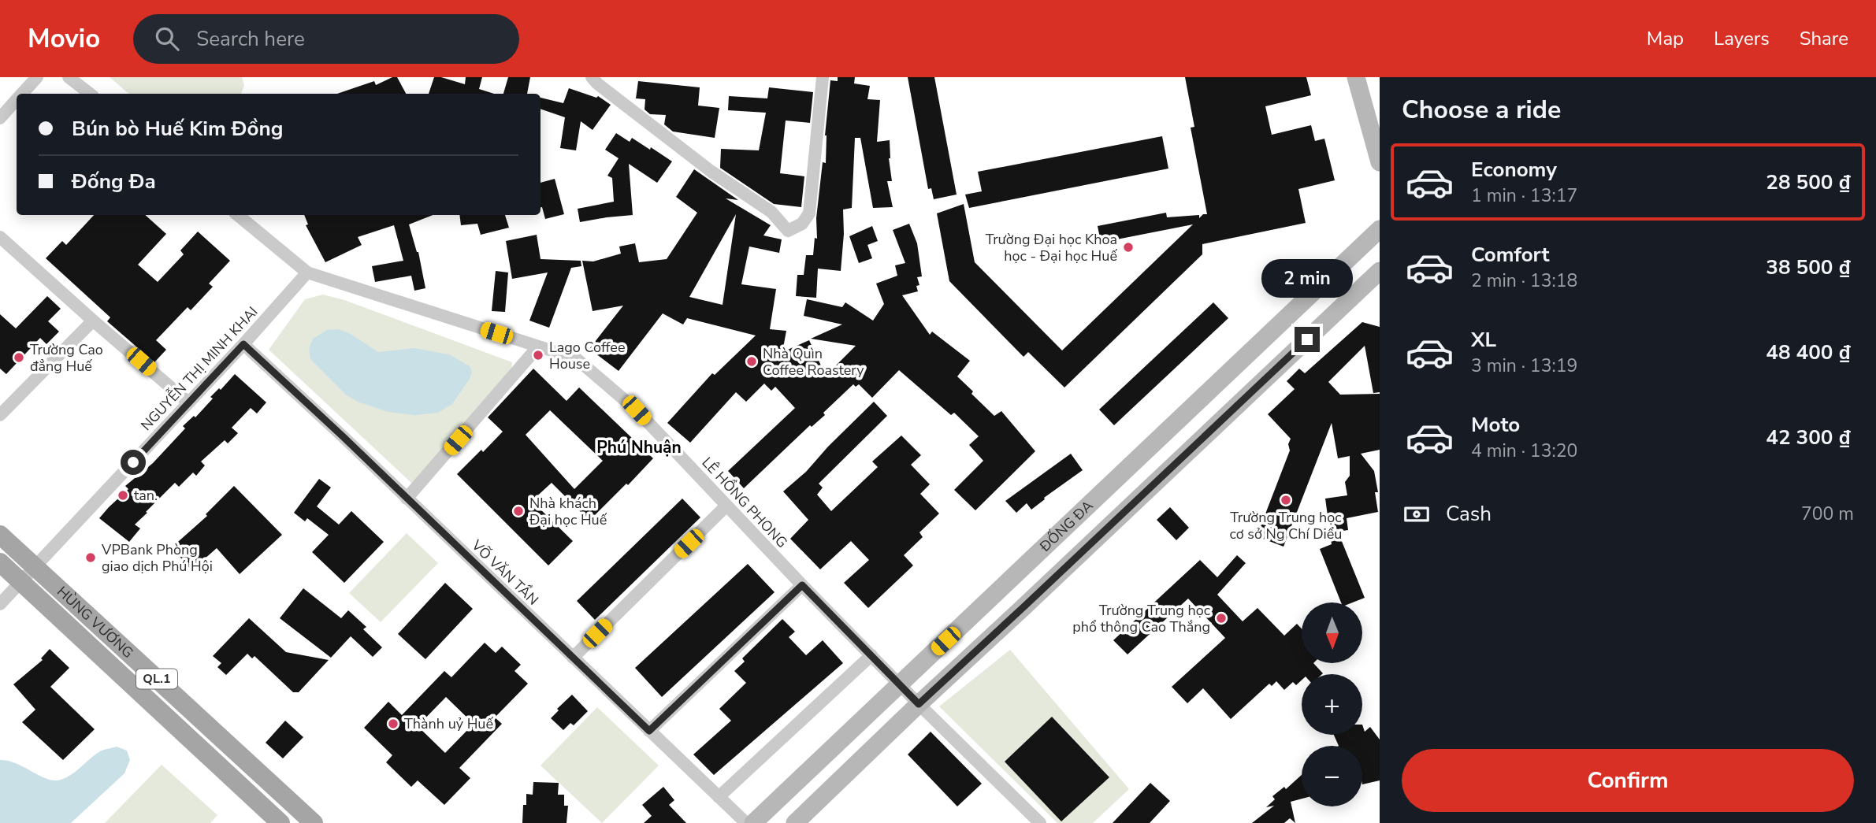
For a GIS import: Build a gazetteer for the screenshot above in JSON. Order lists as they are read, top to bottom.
{
  "streets": {
    "main road": ["HÙNG VƯƠNG", "QL.1"],
    "street": [
      "NGUYỄN THỊ MINH KHAI",
      "LÊ HỒNG PHONG",
      "ĐỐNG ĐA",
      "VÕ VĂN TẦN"
    ]
  },
  "crossings": [
    ["NGUYỄN THỊ MINH KHAI", "LÊ HỒNG PHONG"],
    ["NGUYỄN THỊ MINH KHAI", "VÕ VĂN TẦN"],
    ["NGUYỄN THỊ MINH KHAI", "HÙNG VƯƠNG"],
    ["LÊ HỒNG PHONG", "ĐỐNG ĐA"]
  ],
  "districts": ["Phú Nhuận"],
  "places": [
    "Trường Đại học Khoa học - Đại học Huế",
    "Lago Coffee House",
    "Trường Cao đẳng Huế",
    "Nhà Quìn Coffee Roastery",
    "tan.",
    "Trường Trung học cơ sở Ng Chí Diểu",
    "Nhà khách Đại học Huế",
    "VPBank Phòng giao dịch Phú Hội",
    "Trường Trung học phổ thông Cao Thắng",
    "Thành uỷ Huế"
  ],
  "north": "bottom",
  "page": {
    "header": "Movio",
    "search": "Search here",
    "nav": ["Map", "Layers", "Share"],
    "heading": "Choose a ride",
    "banner": ["Bún bò Huế Kim Đồng", "Đống Đa"],
    "list": [
      {
        "name": "Economy",
        "note": "1 min · 13:17",
        "value": "28 500 ₫"
      },
      {
        "name": "Comfort",
        "note": "2 min · 13:18",
        "value": "38 500 ₫"
      },
      {
        "name": "XL",
        "note": "3 min · 13:19",
        "value": "48 400 ₫"
      },
      {
        "name": "Moto",
        "note": "4 min · 13:20",
        "value": "42 300 ₫"
      }
    ],
    "bubble": "2 min",
    "pay": ["Cash", "700 m"],
    "map_buttons": ["+", "−"],
    "buttons": "Confirm"
  }
}
